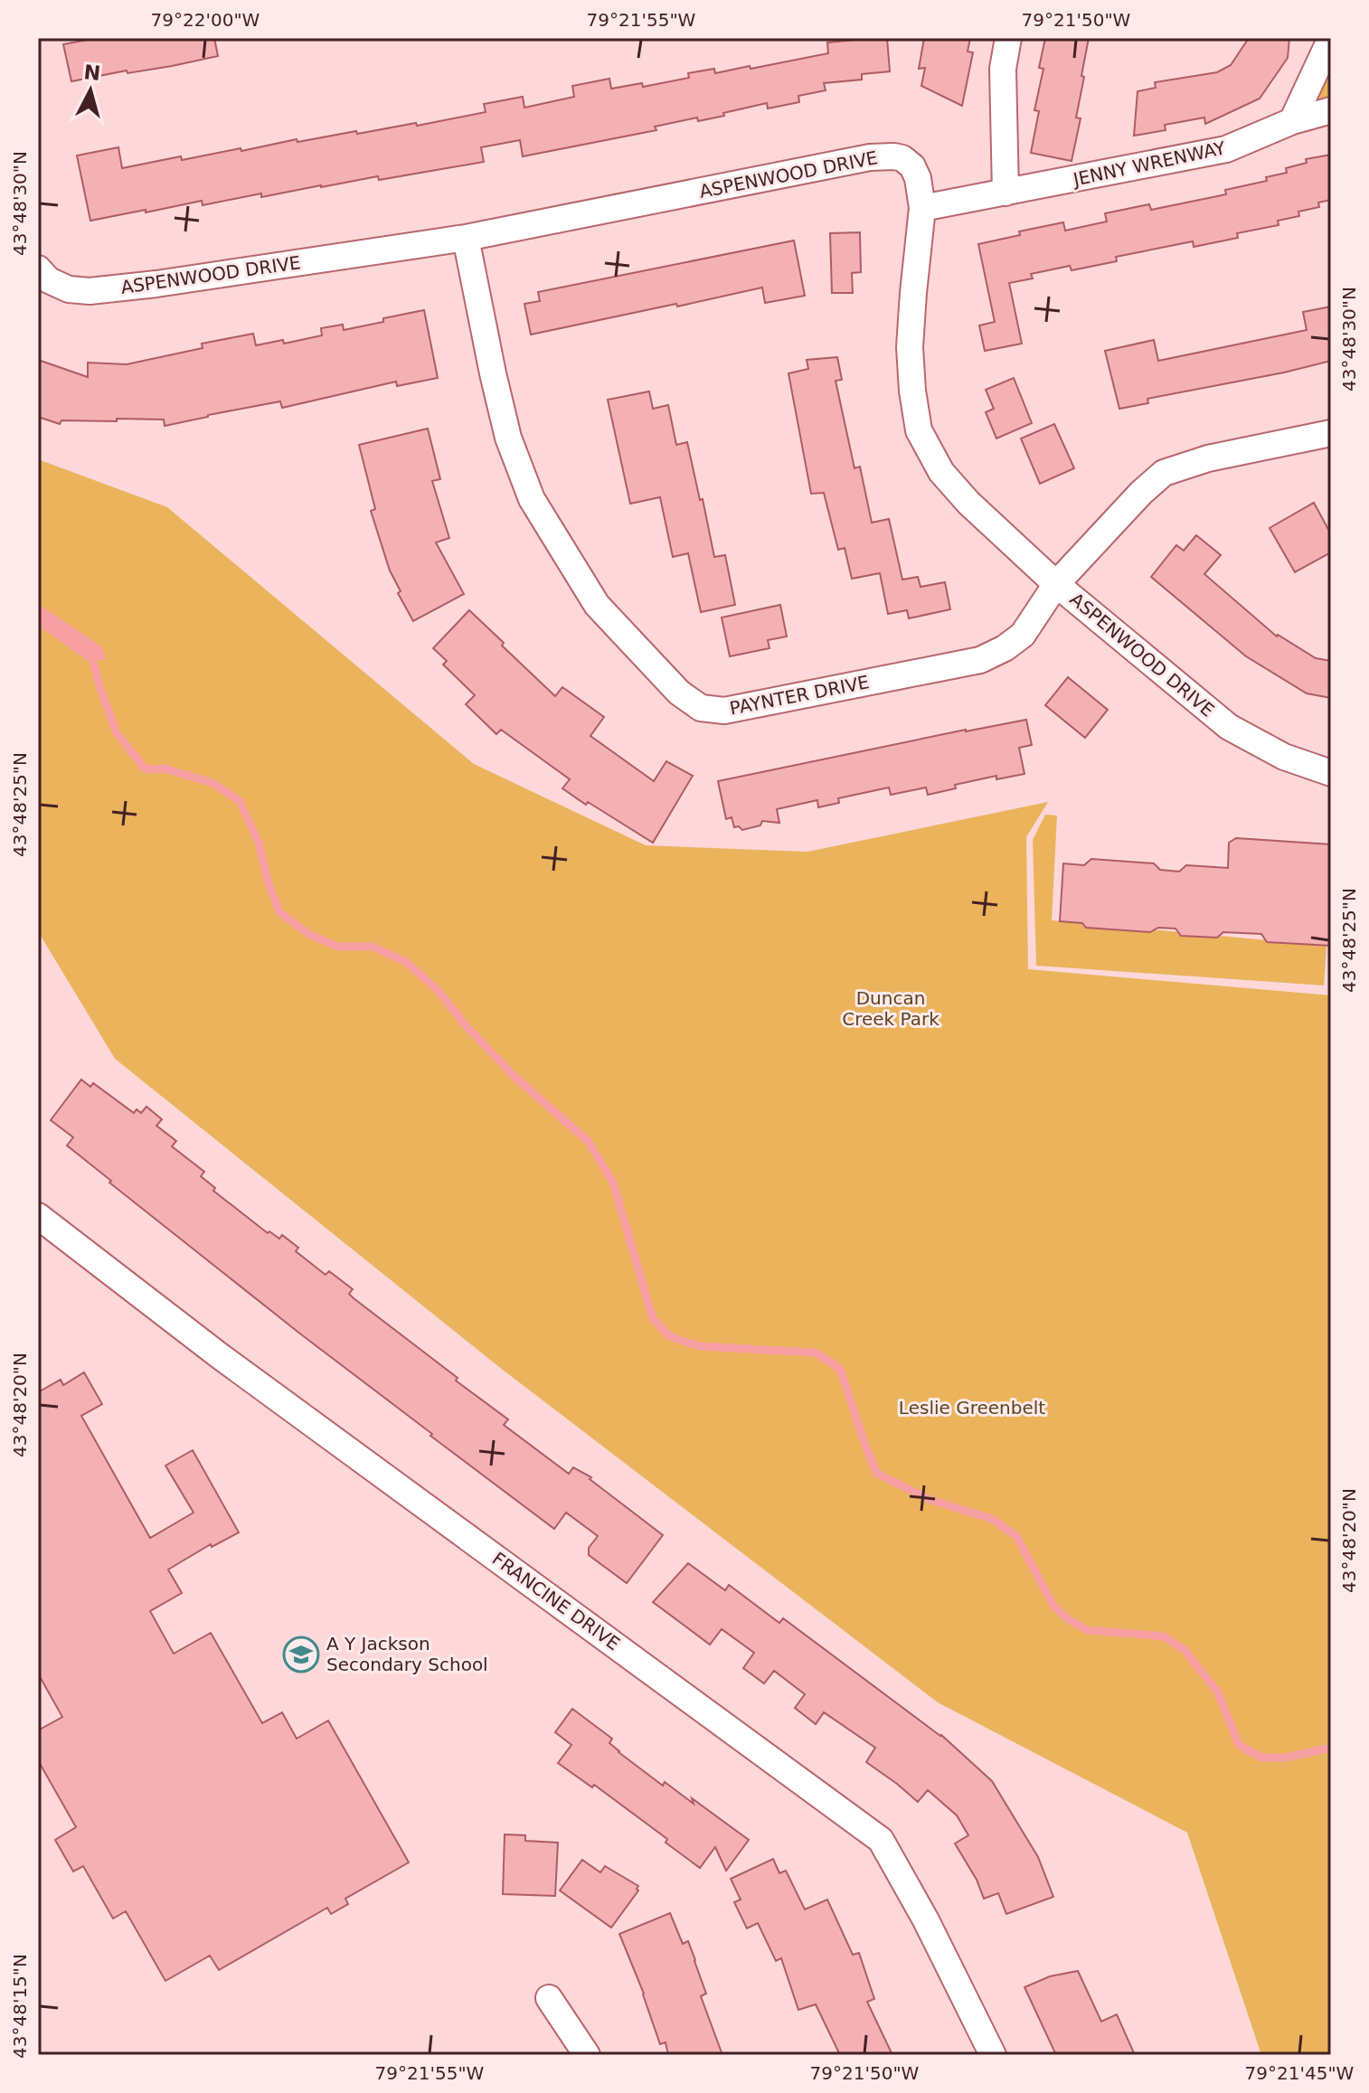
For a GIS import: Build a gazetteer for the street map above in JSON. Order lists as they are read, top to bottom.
{
  "streets": {
    "street": [
      "JENNY WRENWAY",
      "ASPENWOOD DRIVE",
      "PAYNTER DRIVE",
      "FRANCINE DRIVE"
    ]
  },
  "crossings": [
    ["JENNY WRENWAY", "ASPENWOOD DRIVE"],
    ["ASPENWOOD DRIVE", "PAYNTER DRIVE"]
  ],
  "parks": ["Duncan Creek Park", "Leslie Greenbelt"],
  "places": {
    "school or university": ["A Y Jackson Secondary School"]
  },
  "north": "top",
  "coordinates": [
    "79°22'00\"W",
    "79°21'55\"W",
    "79°21'50\"W",
    "43°48'30\"N",
    "43°48'25\"N",
    "43°48'20\"N",
    "43°48'15\"N",
    "79°21'45\"W"
  ]
}
